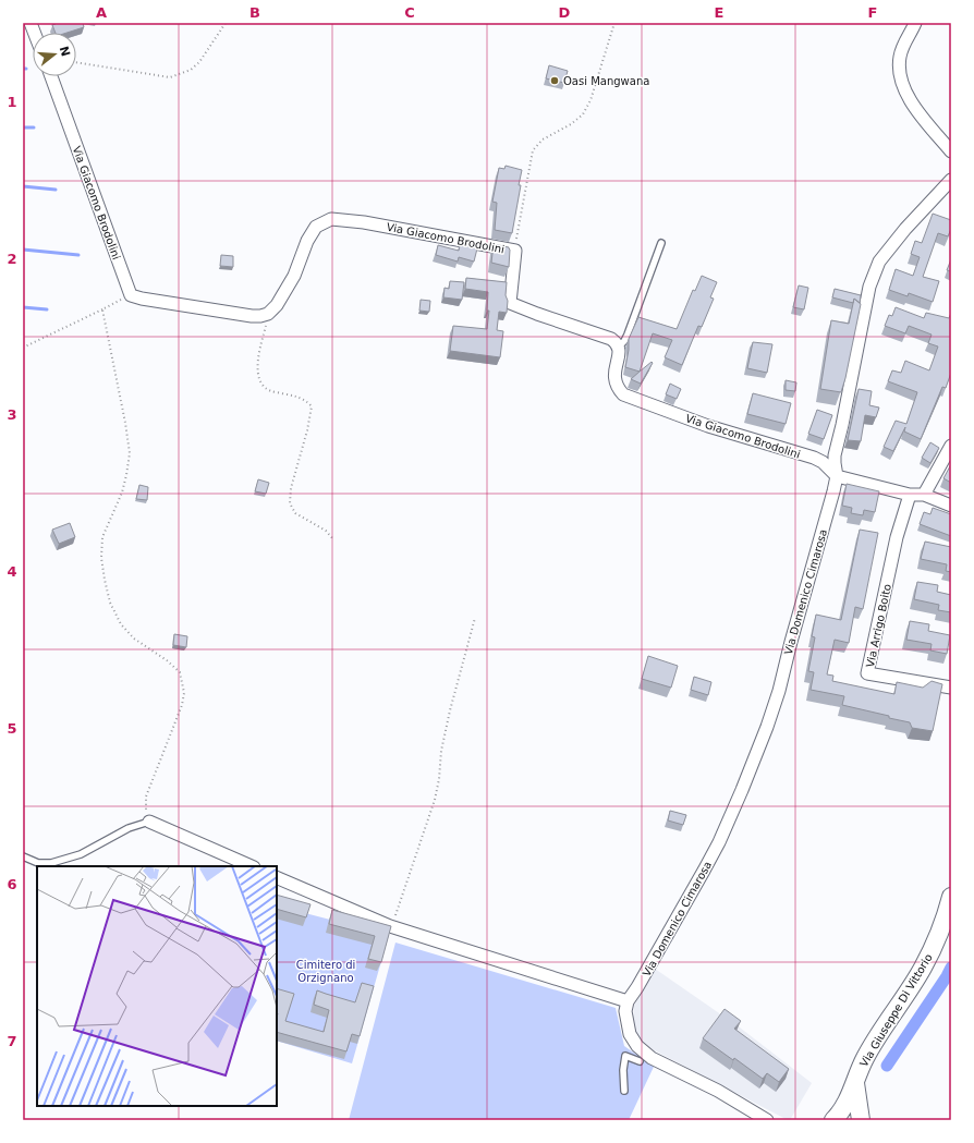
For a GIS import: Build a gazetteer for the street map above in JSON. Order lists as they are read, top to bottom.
{
  "streets": {
    "main road": ["Via Giuseppe Di Vittorio"],
    "street": ["Via Giacomo Brodolini", "Via Domenico Cimarosa", "Via Arrigo Boito"]
  },
  "crossings": [
    ["Via Giacomo Brodolini", "Via Domenico Cimarosa"],
    ["Via Giacomo Brodolini", "Via Arrigo Boito"]
  ],
  "parks": ["Cimitero di Orzignano"],
  "places": ["Oasi Mangwana"],
  "north": "right",
  "grid": {
    "columns": [
      "A",
      "B",
      "C",
      "D",
      "E",
      "F"
    ],
    "rows": [
      "1",
      "2",
      "3",
      "4",
      "5",
      "6",
      "7"
    ]
  }
}
